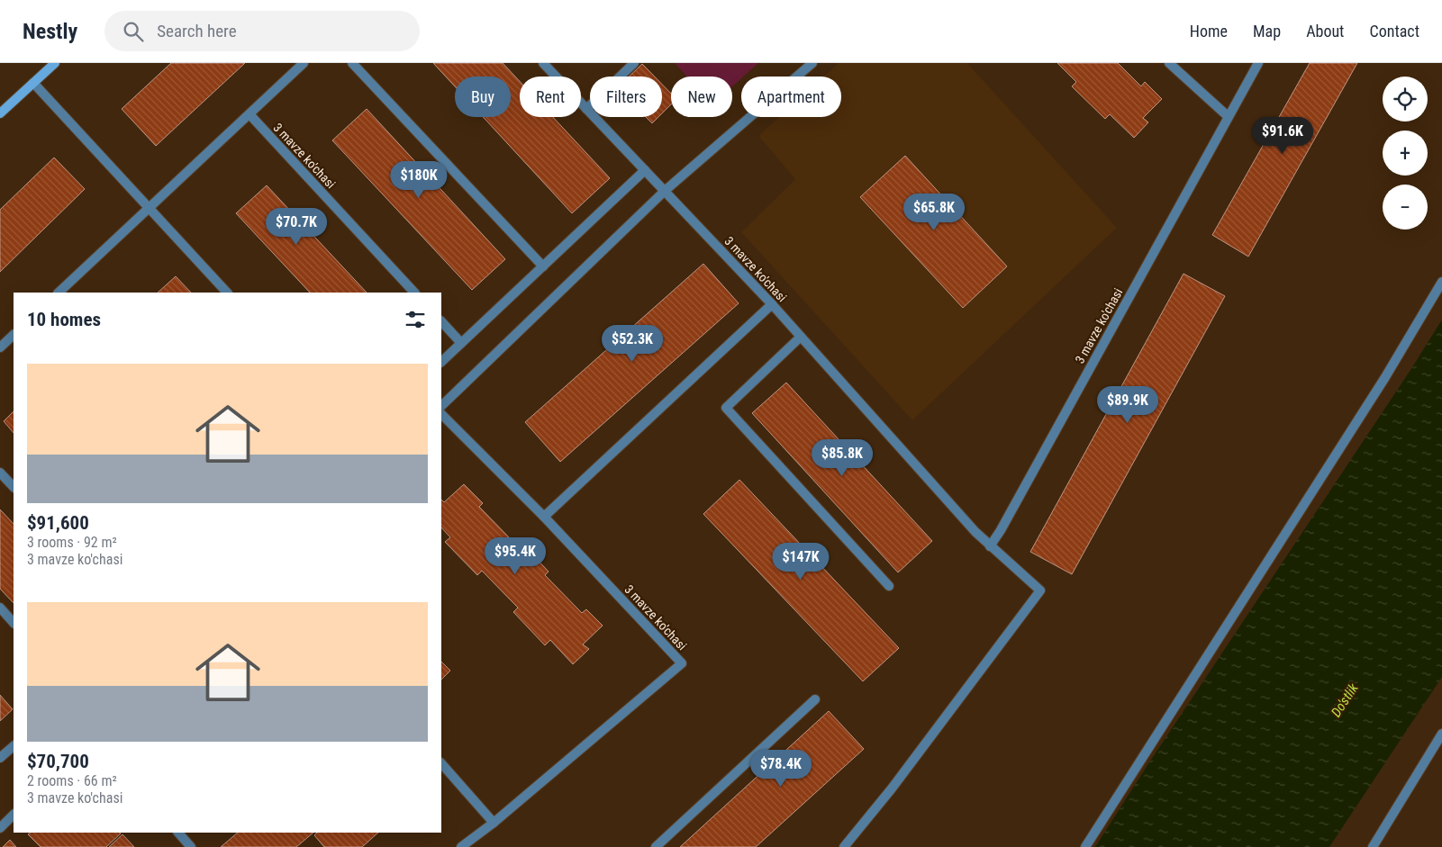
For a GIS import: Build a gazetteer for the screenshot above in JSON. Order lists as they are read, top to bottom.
{
  "streets": {
    "street": ["3 mavze ko'chasi"]
  },
  "water": ["Do'stlik"],
  "page": {
    "header": "Nestly",
    "search": "Search here",
    "nav": [
      "Home",
      "Map",
      "About",
      "Contact"
    ],
    "map_buttons": ["+", "−"],
    "chip": [
      "Buy",
      "Rent",
      "Filters",
      "New",
      "Apartment"
    ],
    "price": [
      "$91.6K",
      "$180K",
      "$65.8K",
      "$70.7K",
      "$52.3K",
      "$89.9K",
      "$85.8K",
      "$95.4K",
      "$147K",
      "$78.4K"
    ],
    "heading": "10 homes",
    "list": [
      {
        "name": "$91,600",
        "note": "3 rooms · 92 m² · 3 mavze ko'chasi"
      },
      {
        "name": "$70,700",
        "note": "2 rooms · 66 m² · 3 mavze ko'chasi"
      }
    ]
  }
}
